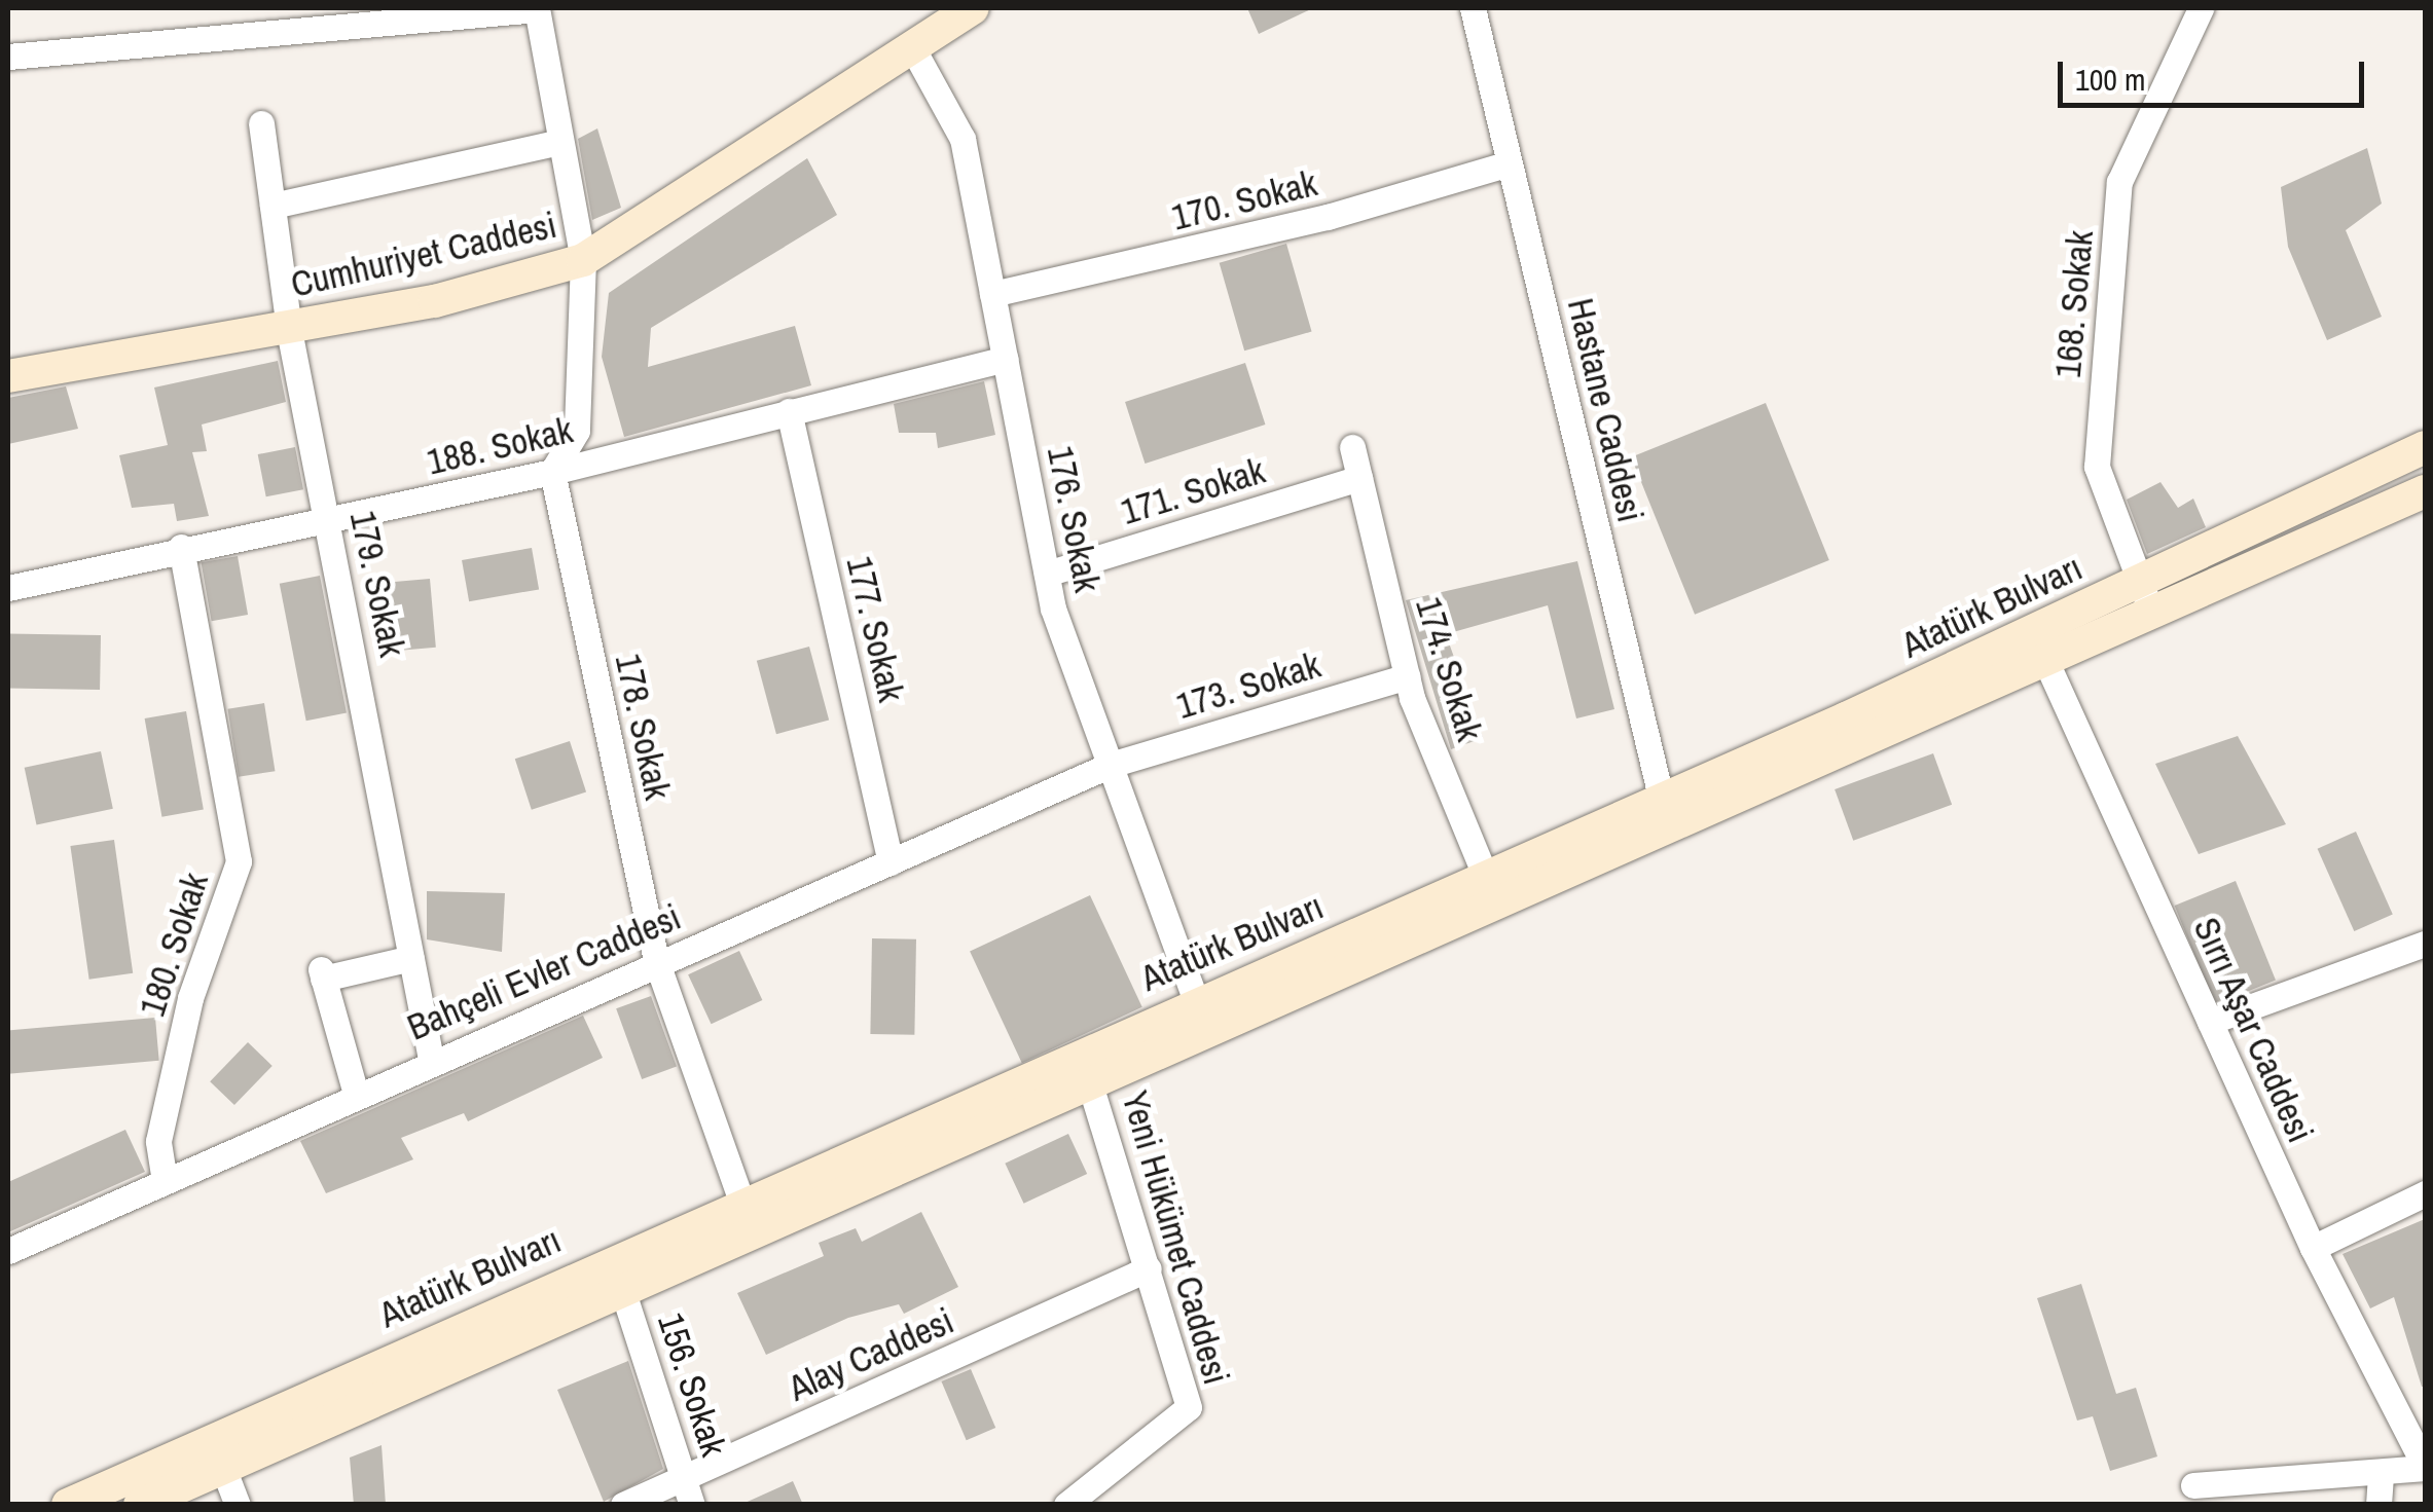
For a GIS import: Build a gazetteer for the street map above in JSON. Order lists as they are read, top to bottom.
{
  "streets": {
    "main road": ["Cumhuriyet Caddesi", "Atatürk Bulvarı"],
    "street": [
      "170. Sokak",
      "168. Sokak",
      "Hastane Caddesi",
      "188. Sokak",
      "171. Sokak",
      "176. Sokak",
      "179. Sokak",
      "177. Sokak",
      "174. Sokak",
      "173. Sokak",
      "178. Sokak",
      "180. Sokak",
      "Bahçeli Evler Caddesi",
      "Sırrı Aşar Caddesi",
      "Yeni Hükümet Caddesi",
      "Alay Caddesi",
      "156. Sokak"
    ]
  },
  "crossings": [
    ["170. Sokak", "Hastane Caddesi"],
    ["170. Sokak", "176. Sokak"],
    ["Cumhuriyet Caddesi", "176. Sokak"],
    ["Cumhuriyet Caddesi", "179. Sokak"],
    ["168. Sokak", "Atatürk Bulvarı"],
    ["Hastane Caddesi", "Atatürk Bulvarı"],
    ["188. Sokak", "176. Sokak"],
    ["188. Sokak", "179. Sokak"],
    ["188. Sokak", "177. Sokak"],
    ["188. Sokak", "178. Sokak"],
    ["188. Sokak", "180. Sokak"],
    ["171. Sokak", "176. Sokak"],
    ["171. Sokak", "174. Sokak"],
    ["176. Sokak", "Atatürk Bulvarı"],
    ["176. Sokak", "173. Sokak"],
    ["176. Sokak", "Bahçeli Evler Caddesi"],
    ["179. Sokak", "Bahçeli Evler Caddesi"],
    ["Atatürk Bulvarı", "174. Sokak"],
    ["Atatürk Bulvarı", "178. Sokak"],
    ["Atatürk Bulvarı", "Sırrı Aşar Caddesi"],
    ["Atatürk Bulvarı", "Yeni Hükümet Caddesi"],
    ["Atatürk Bulvarı", "156. Sokak"],
    ["177. Sokak", "Bahçeli Evler Caddesi"],
    ["174. Sokak", "173. Sokak"],
    ["173. Sokak", "Bahçeli Evler Caddesi"],
    ["178. Sokak", "Bahçeli Evler Caddesi"],
    ["180. Sokak", "Bahçeli Evler Caddesi"],
    ["Yeni Hükümet Caddesi", "Alay Caddesi"],
    ["Alay Caddesi", "156. Sokak"]
  ],
  "scale_bar": "100 m"
}
